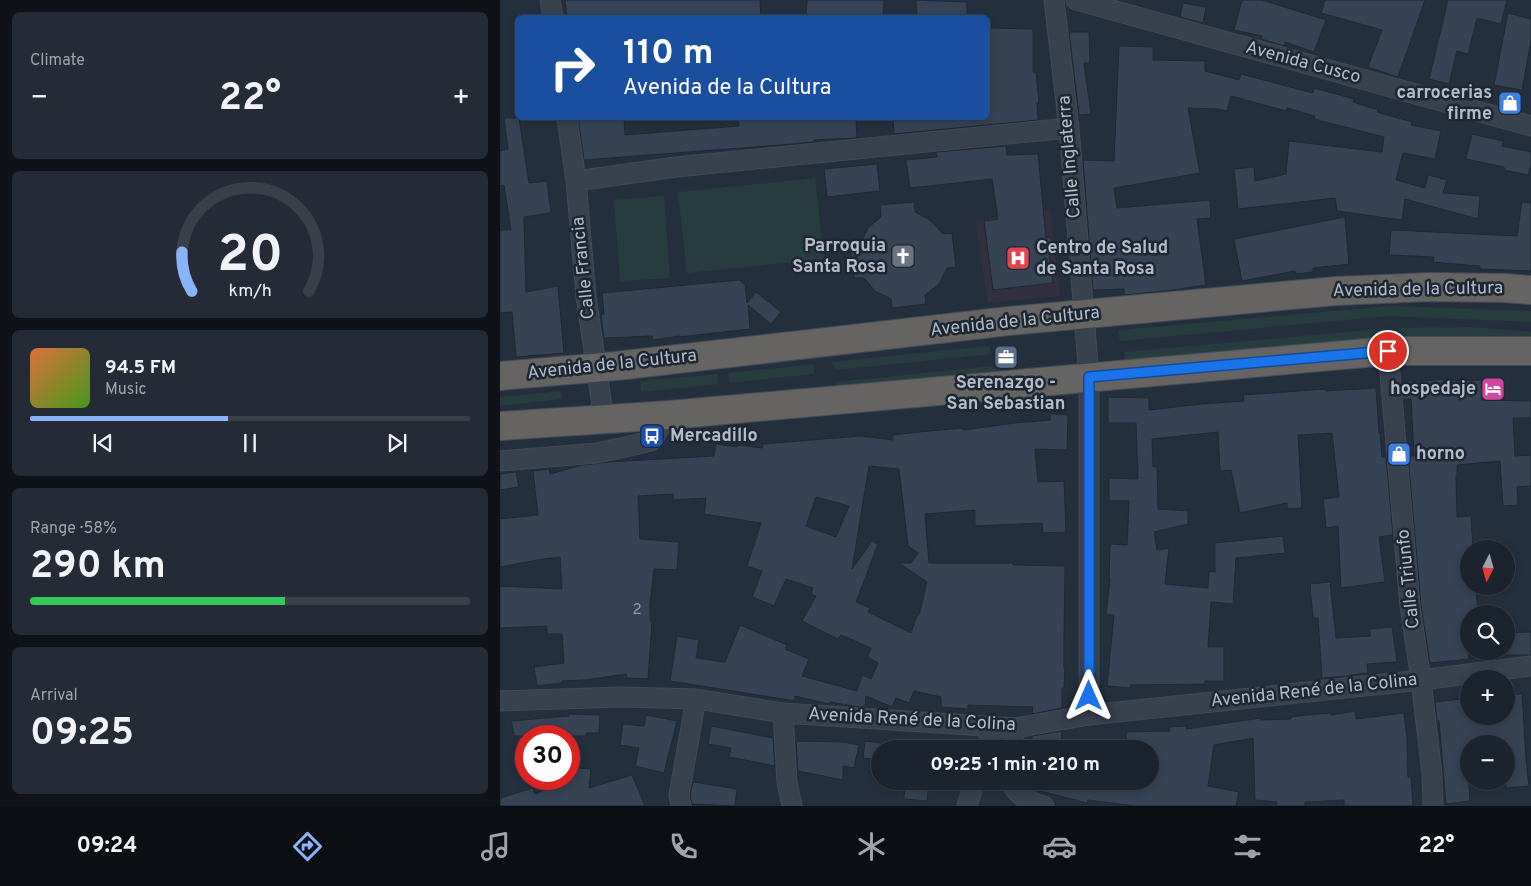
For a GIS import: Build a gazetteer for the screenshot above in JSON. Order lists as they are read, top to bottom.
{
  "streets": {
    "highway": ["Avenida de la Cultura"],
    "street": [
      "Avenida Cusco",
      "Calle Inglaterra",
      "Calle Francia",
      "Calle Triunfo",
      "Avenida René de la Colina"
    ]
  },
  "crossings": [
    ["Calle Inglaterra", "Avenida de la Cultura"],
    ["Calle Inglaterra", "Avenida René de la Colina"],
    ["Calle Francia", "Avenida de la Cultura"],
    ["Calle Triunfo", "Avenida René de la Colina"]
  ],
  "places": {
    "shop": ["carrocerias firme", "horno"],
    "church": ["Parroquia Santa Rosa"],
    "hospital": ["Centro de Salud de Santa Rosa"],
    "office": ["Serenazgo - San Sebastian"],
    "hotel": ["hospedaje"],
    "bus stop": ["Mercadillo"]
  },
  "house_numbers": ["2"],
  "north": "bottom",
  "page": {
    "tile": [
      "Climate",
      ["Range · 58%", "290 km"],
      ["Arrival", "09:25"]
    ],
    "turn": ["110 m", "Avenida de la Cultura"],
    "heat": ["−", "22°", "+"],
    "song": ["94.5 FM", "Music"],
    "map_buttons": ["+", "−"],
    "limit": "30",
    "trip": "09:25 · 1 min · 210 m",
    "tabs": ["09:24", "22°"],
    "gauge": ["20", "km/h"]
  }
}
